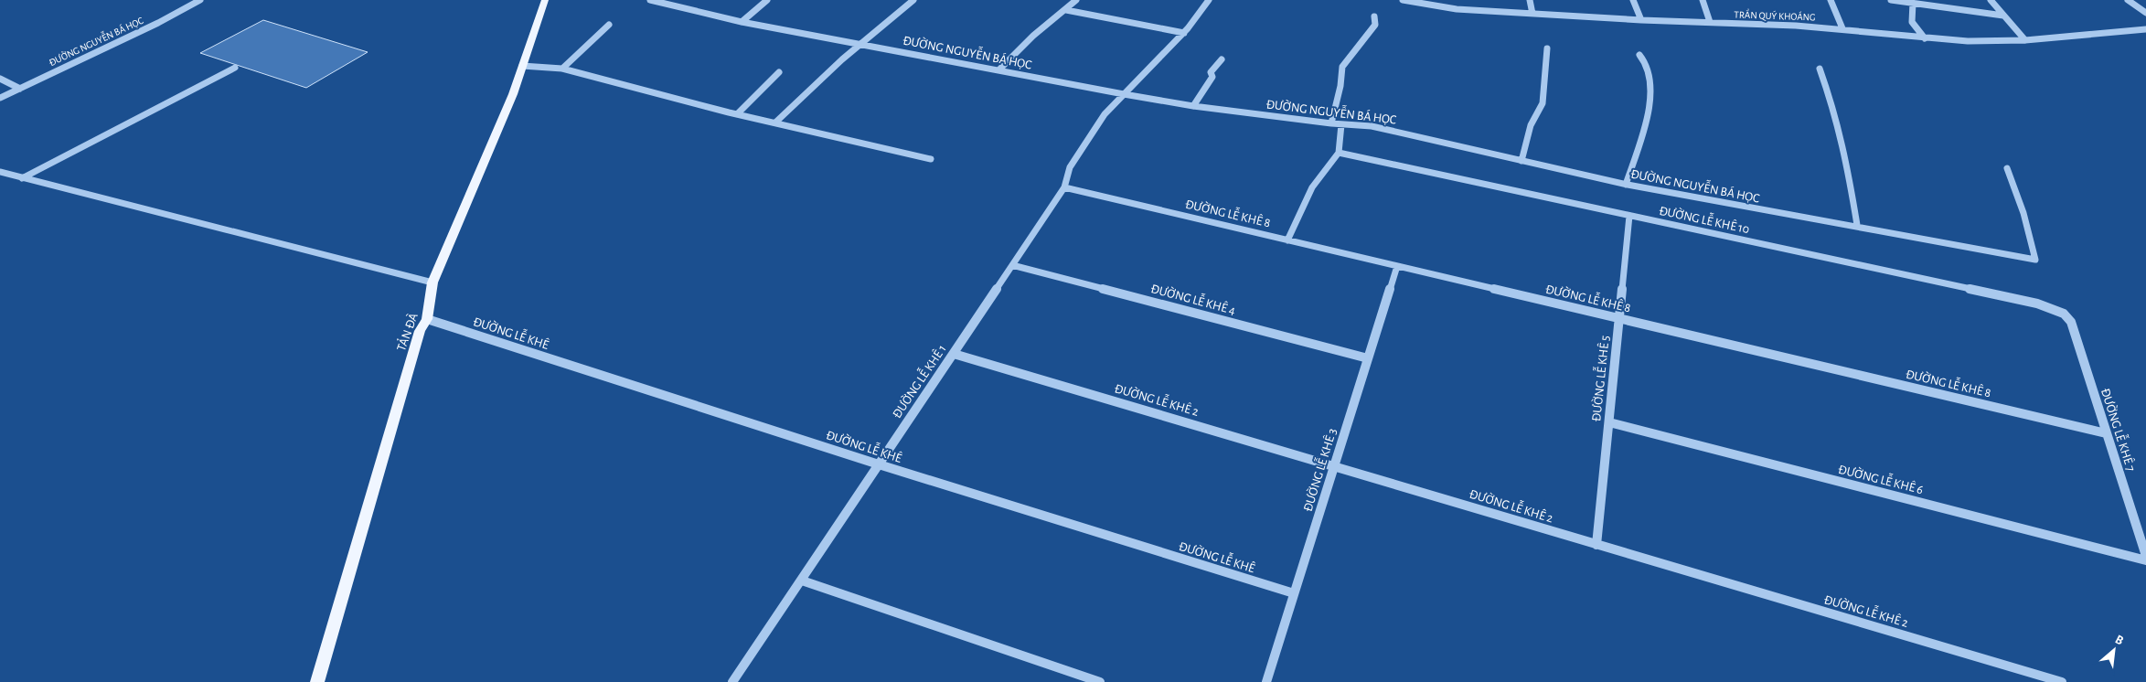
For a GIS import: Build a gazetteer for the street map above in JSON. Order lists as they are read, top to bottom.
{
  "streets": {
    "main road": ["TẢN ĐÀ"],
    "street": [
      "TRẦN QUÝ KHOÁNG",
      "ĐƯỜNG NGUYỄN BÁ HỌC",
      "ĐƯỜNG LỄ KHÊ 8",
      "ĐƯỜNG LỄ KHÊ 10",
      "ĐƯỜNG LỄ KHÊ 4",
      "ĐƯỜNG LỄ KHÊ",
      "ĐƯỜNG LỄ KHÊ 5",
      "ĐƯỜNG LỄ KHÊ 1",
      "ĐƯỜNG LỄ KHÊ 2",
      "ĐƯỜNG LỄ KHÊ 7",
      "ĐƯỜNG LỄ KHÊ 3",
      "ĐƯỜNG LỄ KHÊ 6"
    ]
  },
  "crossings": [
    ["ĐƯỜNG NGUYỄN BÁ HỌC", "ĐƯỜNG LỄ KHÊ 1"],
    ["ĐƯỜNG LỄ KHÊ 8", "ĐƯỜNG LỄ KHÊ 5"],
    ["ĐƯỜNG LỄ KHÊ 8", "ĐƯỜNG LỄ KHÊ 1"],
    ["ĐƯỜNG LỄ KHÊ 8", "ĐƯỜNG LỄ KHÊ 7"],
    ["ĐƯỜNG LỄ KHÊ 8", "ĐƯỜNG LỄ KHÊ 3"],
    ["ĐƯỜNG LỄ KHÊ 10", "ĐƯỜNG LỄ KHÊ 5"],
    ["ĐƯỜNG LỄ KHÊ 10", "ĐƯỜNG LỄ KHÊ 7"],
    ["ĐƯỜNG LỄ KHÊ 4", "ĐƯỜNG LỄ KHÊ 1"],
    ["ĐƯỜNG LỄ KHÊ 4", "ĐƯỜNG LỄ KHÊ 3"],
    ["TẢN ĐÀ", "ĐƯỜNG LỄ KHÊ"],
    ["ĐƯỜNG LỄ KHÊ", "ĐƯỜNG LỄ KHÊ 1"],
    ["ĐƯỜNG LỄ KHÊ", "ĐƯỜNG LỄ KHÊ 3"],
    ["ĐƯỜNG LỄ KHÊ 5", "ĐƯỜNG LỄ KHÊ 2"],
    ["ĐƯỜNG LỄ KHÊ 5", "ĐƯỜNG LỄ KHÊ 6"],
    ["ĐƯỜNG LỄ KHÊ 1", "ĐƯỜNG LỄ KHÊ 2"],
    ["ĐƯỜNG LỄ KHÊ 2", "ĐƯỜNG LỄ KHÊ 3"]
  ],
  "north": "top right"
}
